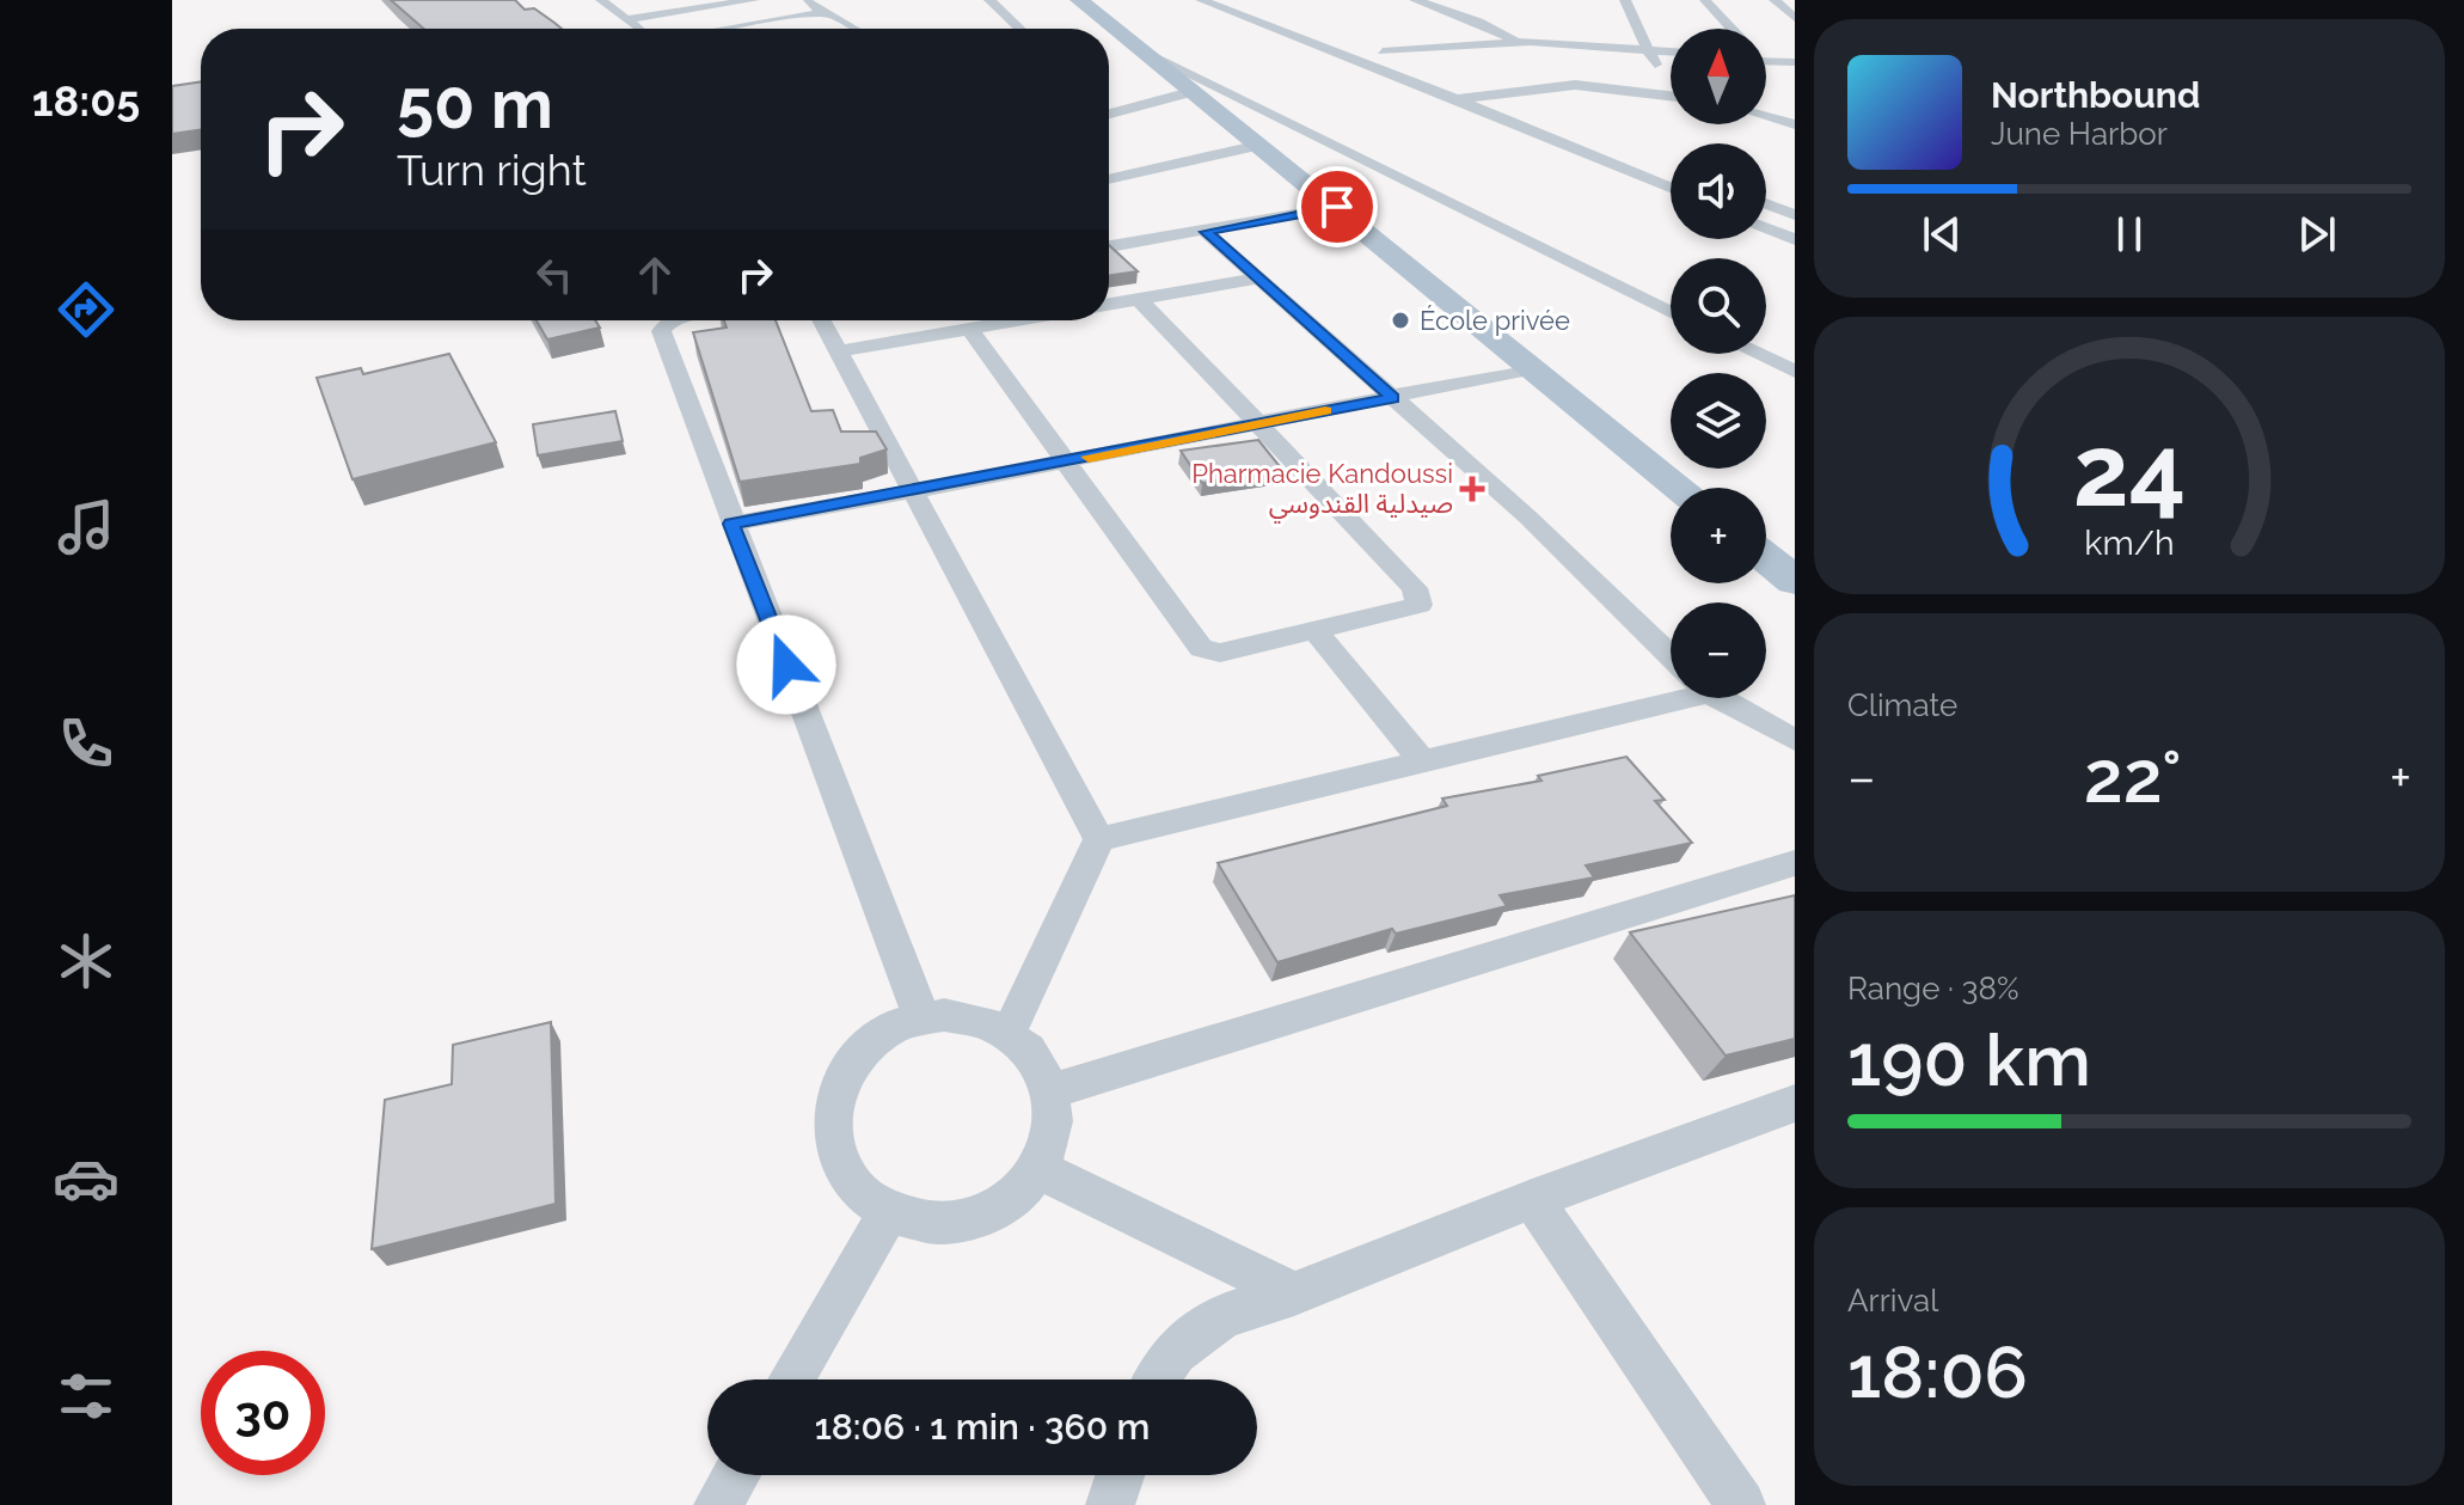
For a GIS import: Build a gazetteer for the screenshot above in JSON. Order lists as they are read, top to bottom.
{
  "places": {
    "other": ["École privée"],
    "health": ["Pharmacie Kandoussi صيدلية القندوسي"]
  },
  "north": "top",
  "page": {
    "tabs": "18:05",
    "map_buttons": ["+", "−"],
    "turn": ["50 m", "Turn right"],
    "song": ["Northbound", "June Harbor"],
    "tile": [
      "Climate",
      ["Range · 38%", "190 km"],
      ["Arrival", "18:06"]
    ],
    "heat": ["−", "22°", "+"],
    "limit": "30",
    "trip": "18:06 · 1 min · 360 m",
    "gauge": ["24", "km/h"]
  }
}
